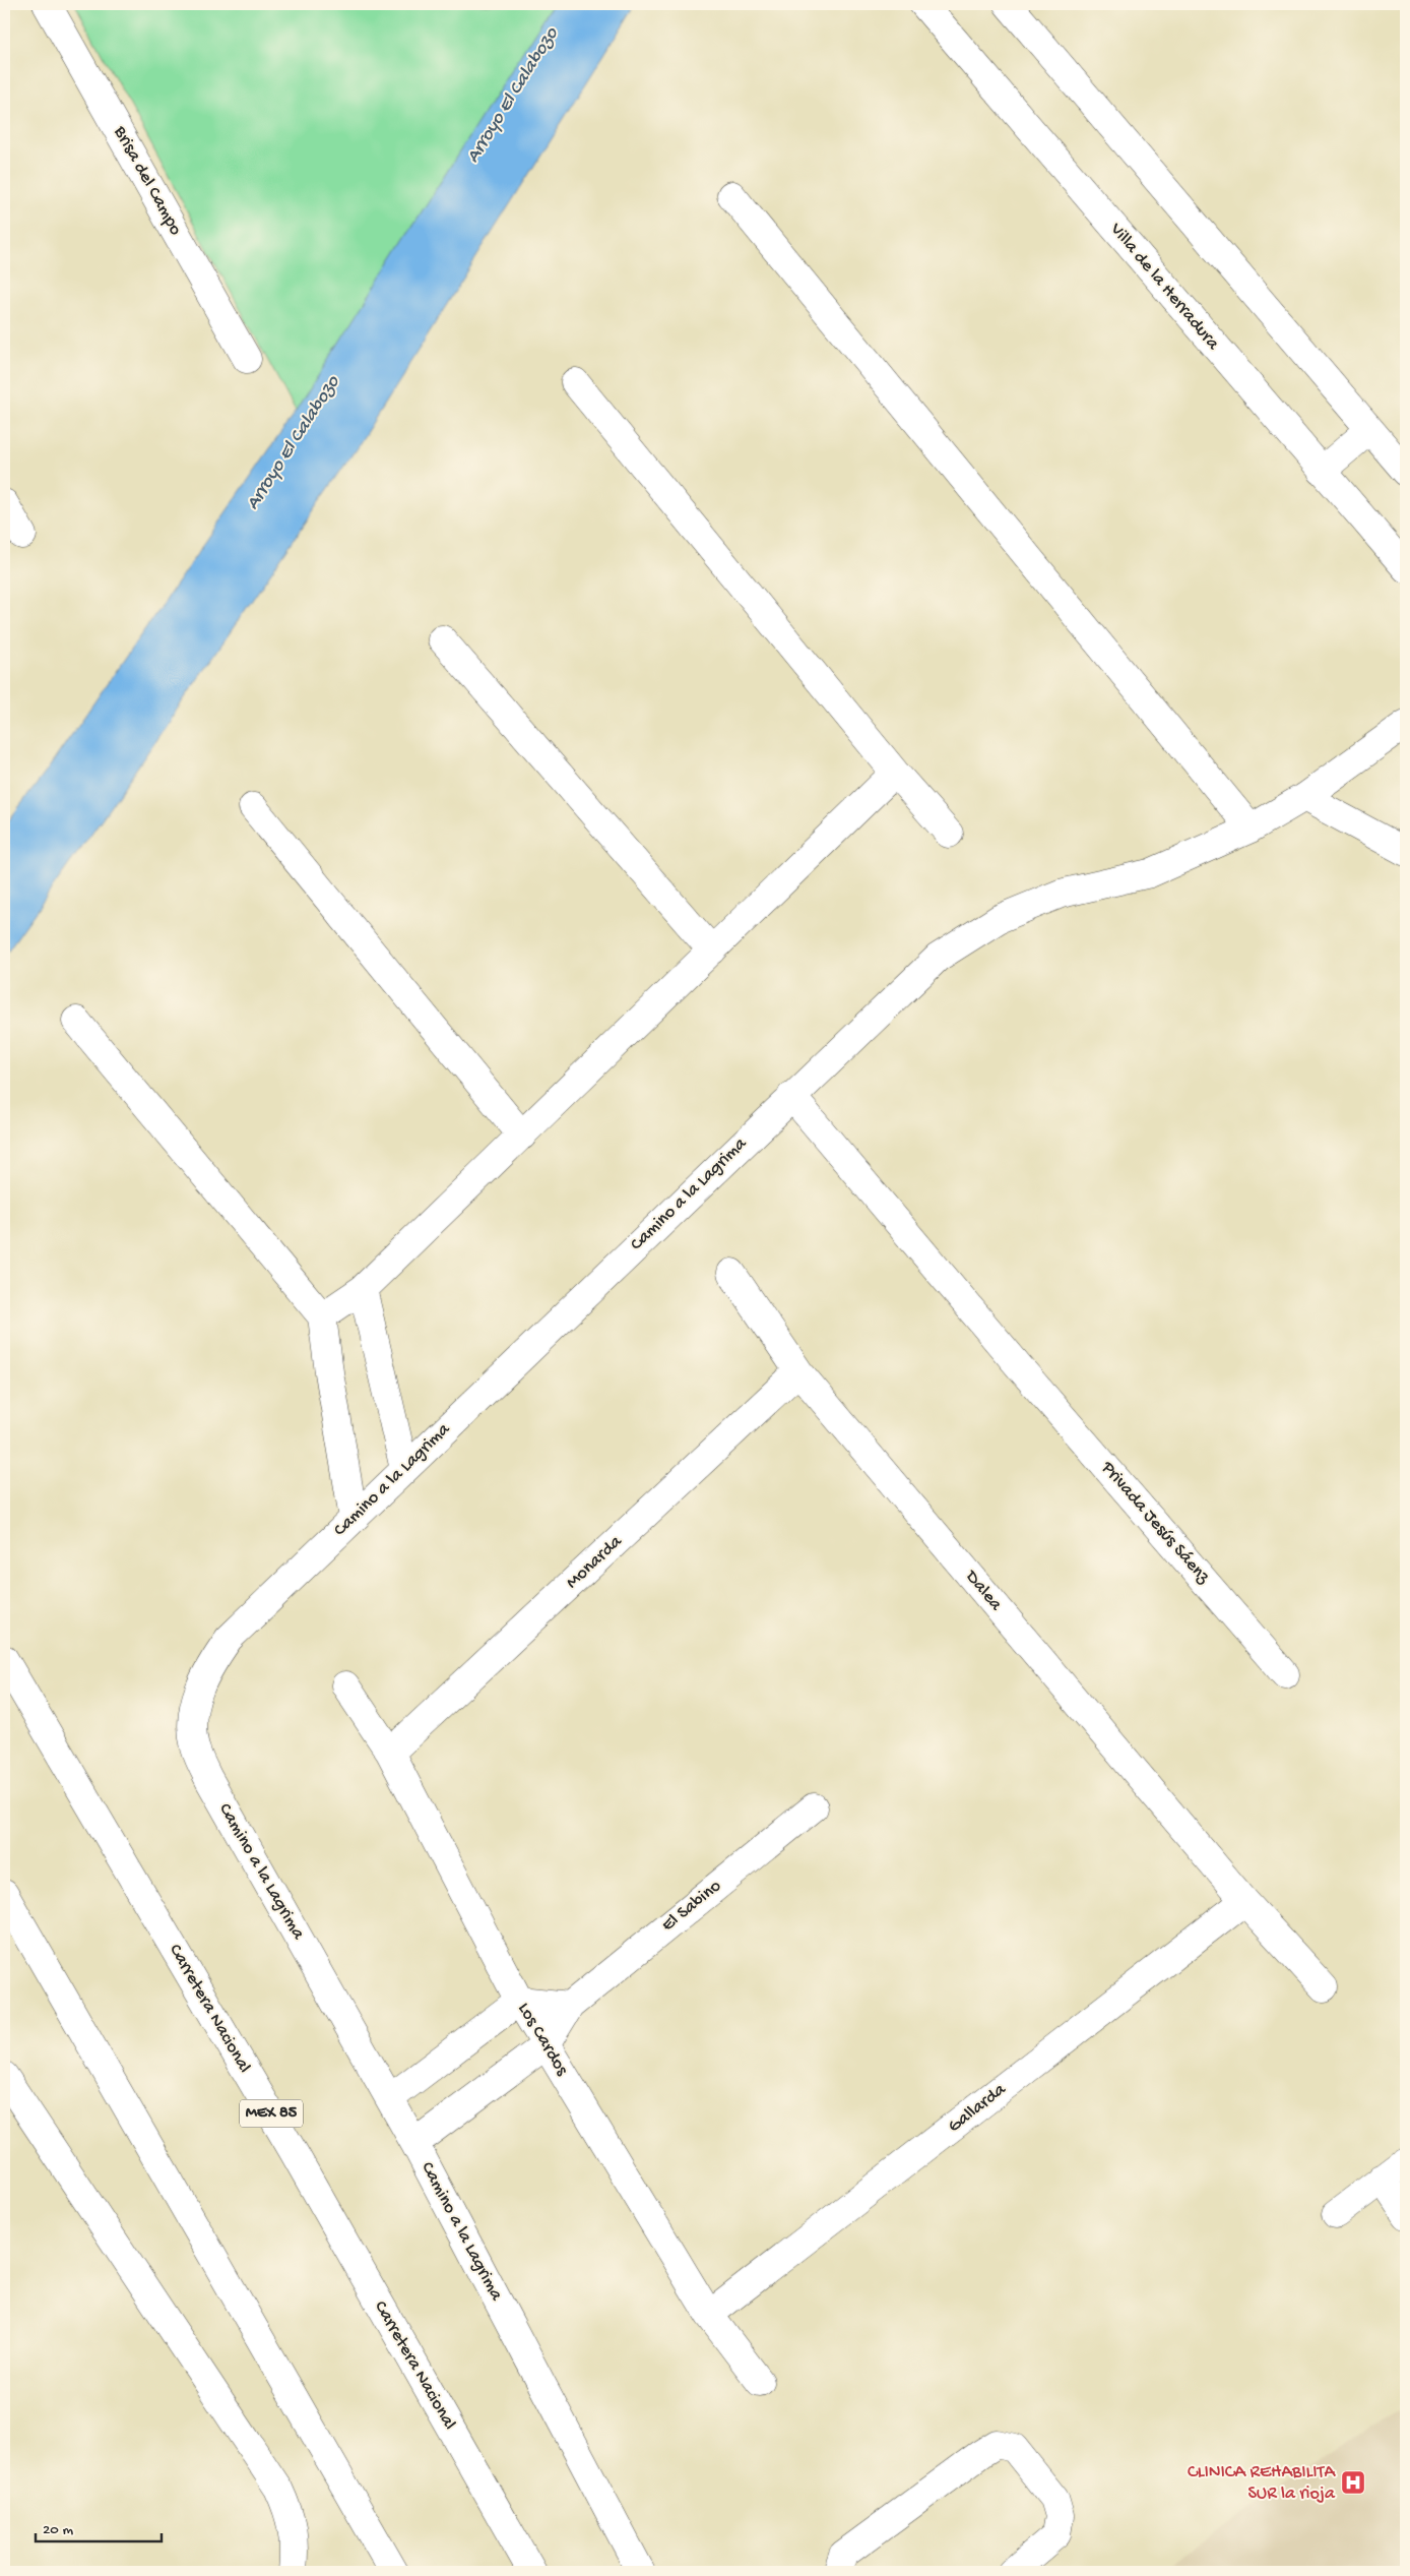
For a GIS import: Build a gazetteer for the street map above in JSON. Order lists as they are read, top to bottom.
{
  "streets": {
    "main road": [
      "Brisa del Campo",
      "Villa de la Herradura",
      "Camino a la Lagrima",
      "Privada Jesús Sáenz",
      "Monarda",
      "Dalea",
      "El Sabino",
      "Carretera Nacional",
      "Los Cardos",
      "Gallarda",
      "MEX 85"
    ]
  },
  "crossings": [
    ["Camino a la Lagrima", "Privada Jesús Sáenz"],
    ["Camino a la Lagrima", "El Sabino"],
    ["Monarda", "Dalea"],
    ["Monarda", "Los Cardos"],
    ["Dalea", "Gallarda"],
    ["El Sabino", "Los Cardos"],
    ["Los Cardos", "Gallarda"]
  ],
  "water": ["Arroyo El Calabozo"],
  "places": {
    "hospital": ["CLINICA REHABILITA SUR la rioja"]
  },
  "scale_bar": "20 m"
}
